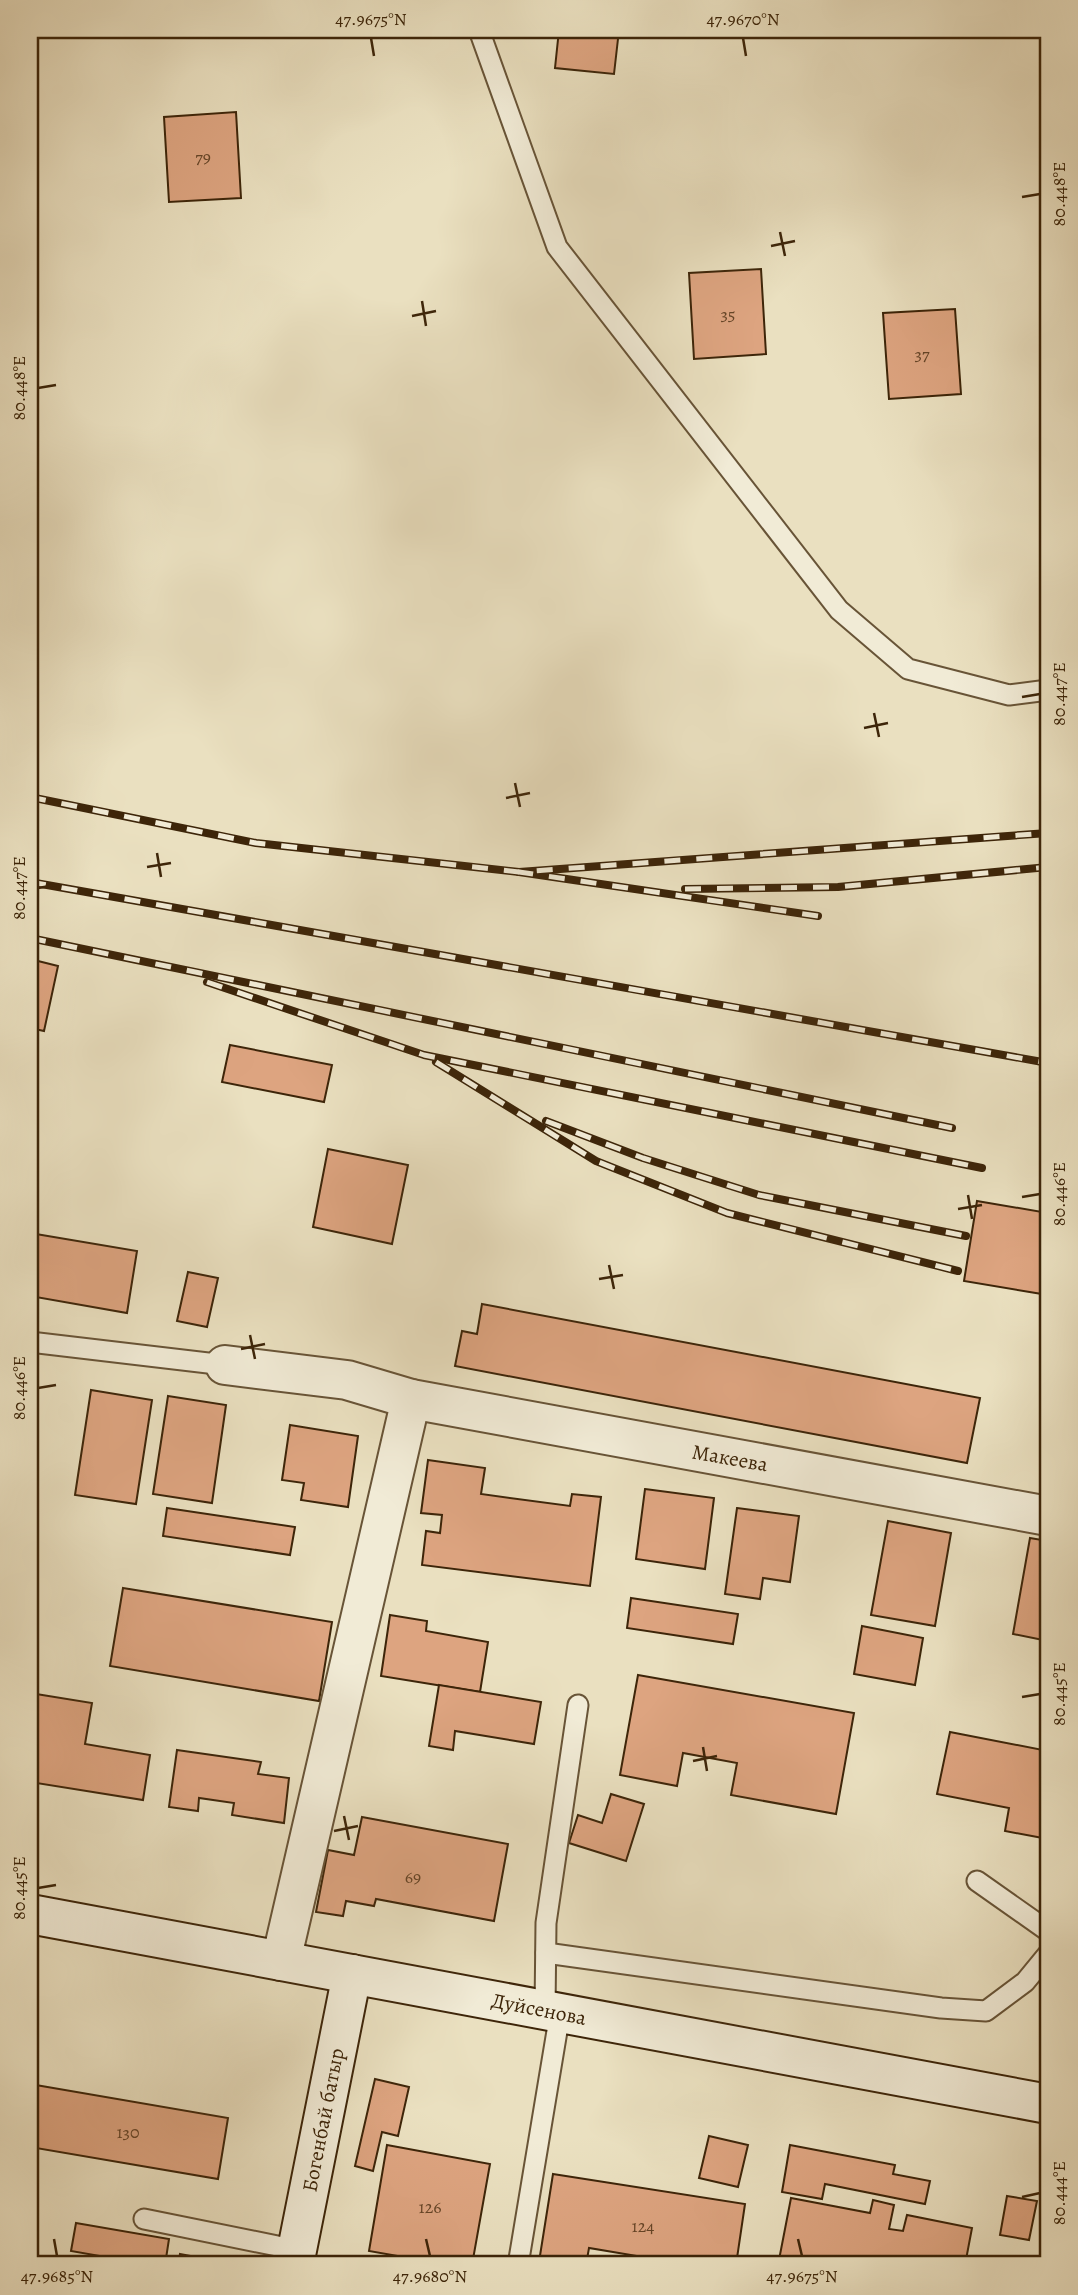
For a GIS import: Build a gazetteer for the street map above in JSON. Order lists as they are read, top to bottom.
{
  "streets": {
    "street": ["Макеева", "Дуйсенова", "Богенбай батыр"]
  },
  "crossings": [
    ["Дуйсенова", "Богенбай батыр"]
  ],
  "house_numbers": [
    "79",
    "35",
    "37",
    "69",
    "130",
    "126",
    "124"
  ],
  "coordinates": [
    "47.9675°N",
    "47.9670°N",
    "80.448°E",
    "80.447°E",
    "80.446°E",
    "80.445°E",
    "80.444°E",
    "47.9685°N",
    "47.9680°N"
  ]
}
